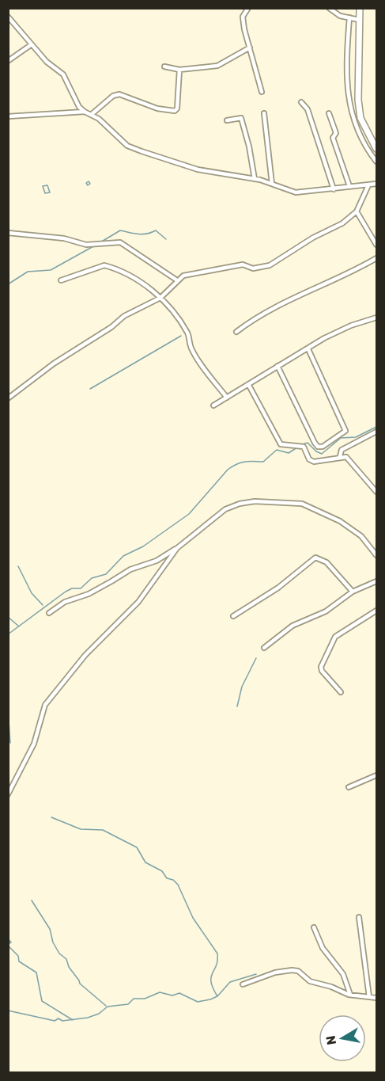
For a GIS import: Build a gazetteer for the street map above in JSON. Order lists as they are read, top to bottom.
{
  "north": "left"
}
